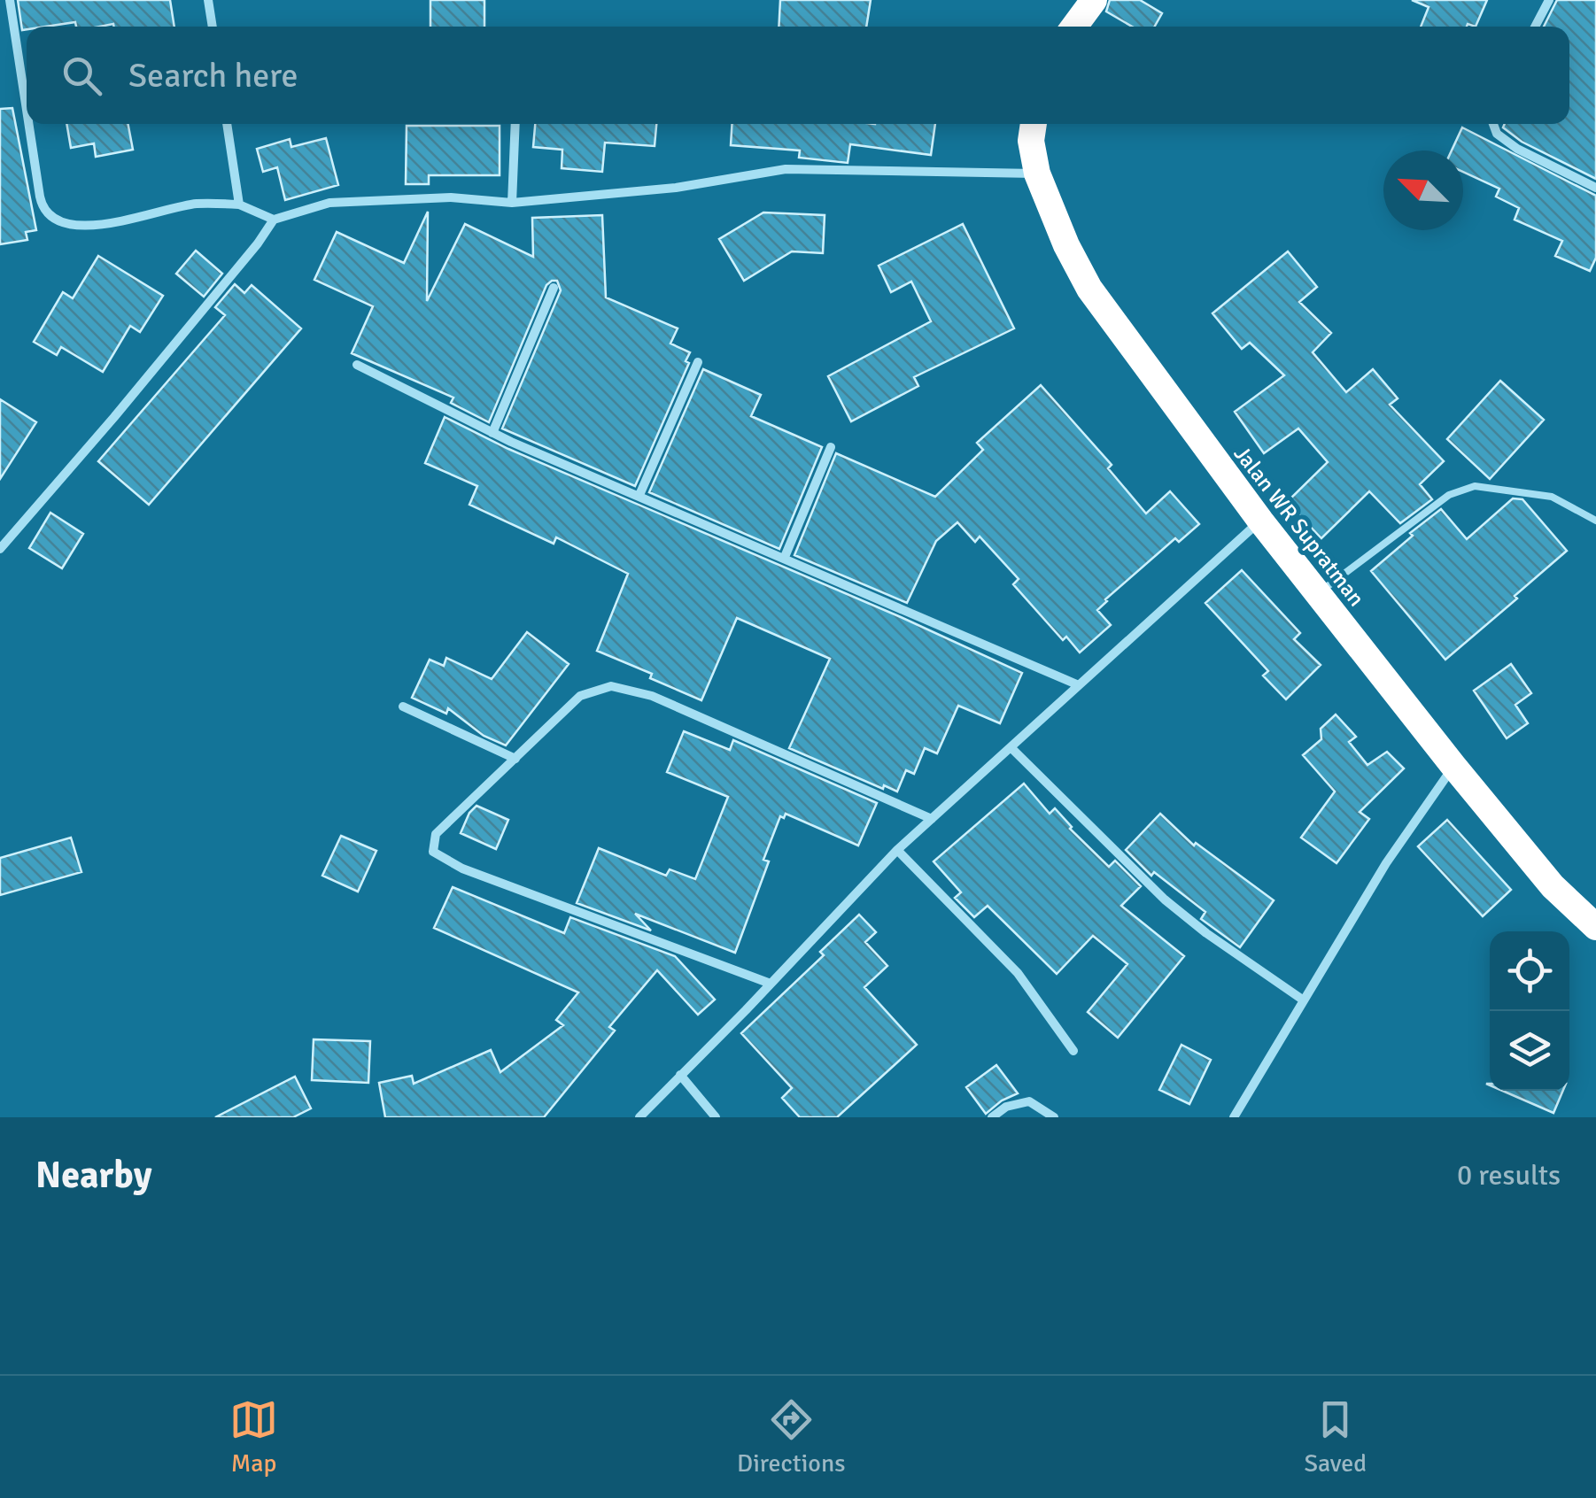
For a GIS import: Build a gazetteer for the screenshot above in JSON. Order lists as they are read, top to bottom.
{
  "streets": {
    "highway": ["Jalan WR Supratman"]
  },
  "north": "top left",
  "page": {
    "search": "Search here",
    "heading": ["Nearby", "0 results"],
    "nav": ["Map", "Directions", "Saved"]
  }
}
